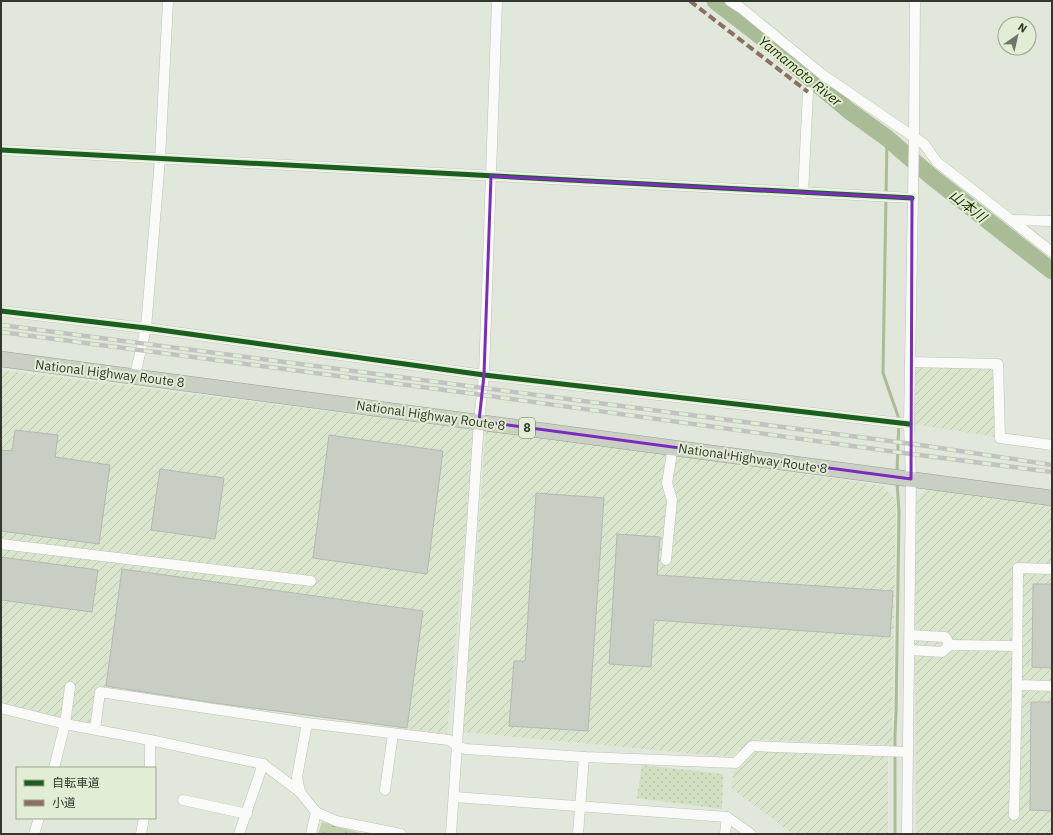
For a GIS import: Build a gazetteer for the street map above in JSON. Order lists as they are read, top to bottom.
{
  "streets": {
    "highway": ["National Highway Route 8", "8"]
  },
  "water": ["Yamamoto River", "山本川"],
  "legend": ["自転車道", "小道"],
  "north": "top right"
}
